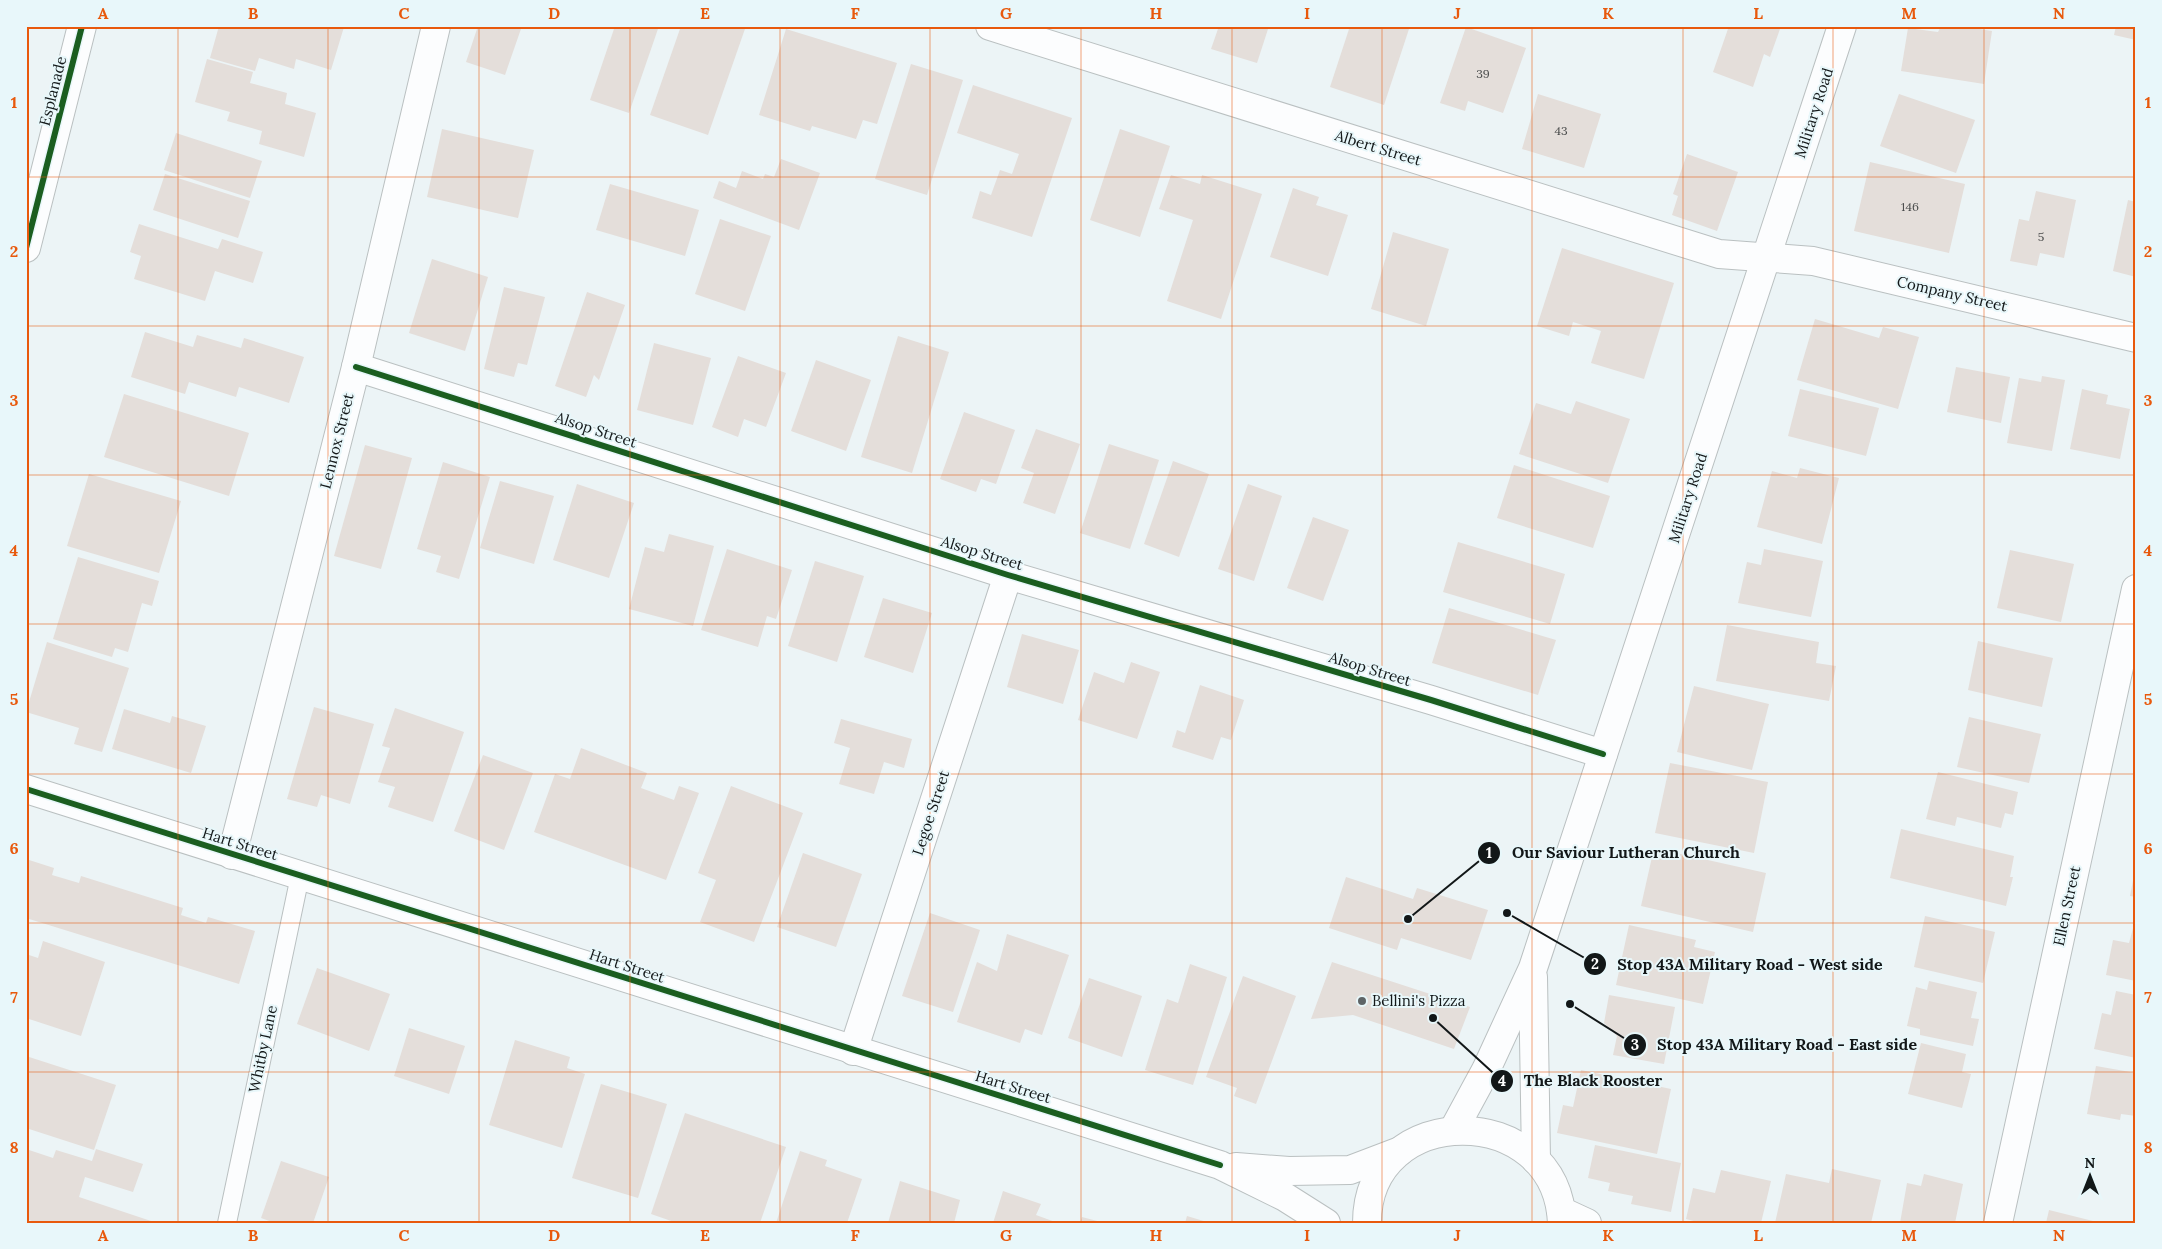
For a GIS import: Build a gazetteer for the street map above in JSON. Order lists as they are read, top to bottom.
{
  "streets": {
    "street": [
      "Esplanade",
      "Military Road",
      "Albert Street",
      "Company Street",
      "Alsop Street",
      "Lennox Street",
      "Legoe Street",
      "Hart Street",
      "Ellen Street"
    ],
    "lane": ["Whitby Lane"]
  },
  "crossings": [
    ["Military Road", "Albert Street"],
    ["Military Road", "Company Street"],
    ["Military Road", "Alsop Street"],
    ["Albert Street", "Company Street"],
    ["Alsop Street", "Lennox Street"],
    ["Alsop Street", "Legoe Street"],
    ["Lennox Street", "Hart Street"],
    ["Legoe Street", "Hart Street"],
    ["Hart Street", "Whitby Lane"]
  ],
  "places": [
    "Stop 43A Military Road - West side",
    "Our Saviour Lutheran Church",
    "Bellini's Pizza",
    "Stop 43A Military Road - East side",
    "The Black Rooster"
  ],
  "house_numbers": [
    "39",
    "43",
    "146",
    "5"
  ],
  "north": "top",
  "grid": {
    "columns": [
      "A",
      "B",
      "C",
      "D",
      "E",
      "F",
      "G",
      "H",
      "I",
      "J",
      "K",
      "L",
      "M",
      "N"
    ],
    "rows": [
      "1",
      "2",
      "3",
      "4",
      "5",
      "6",
      "7",
      "8"
    ]
  }
}
